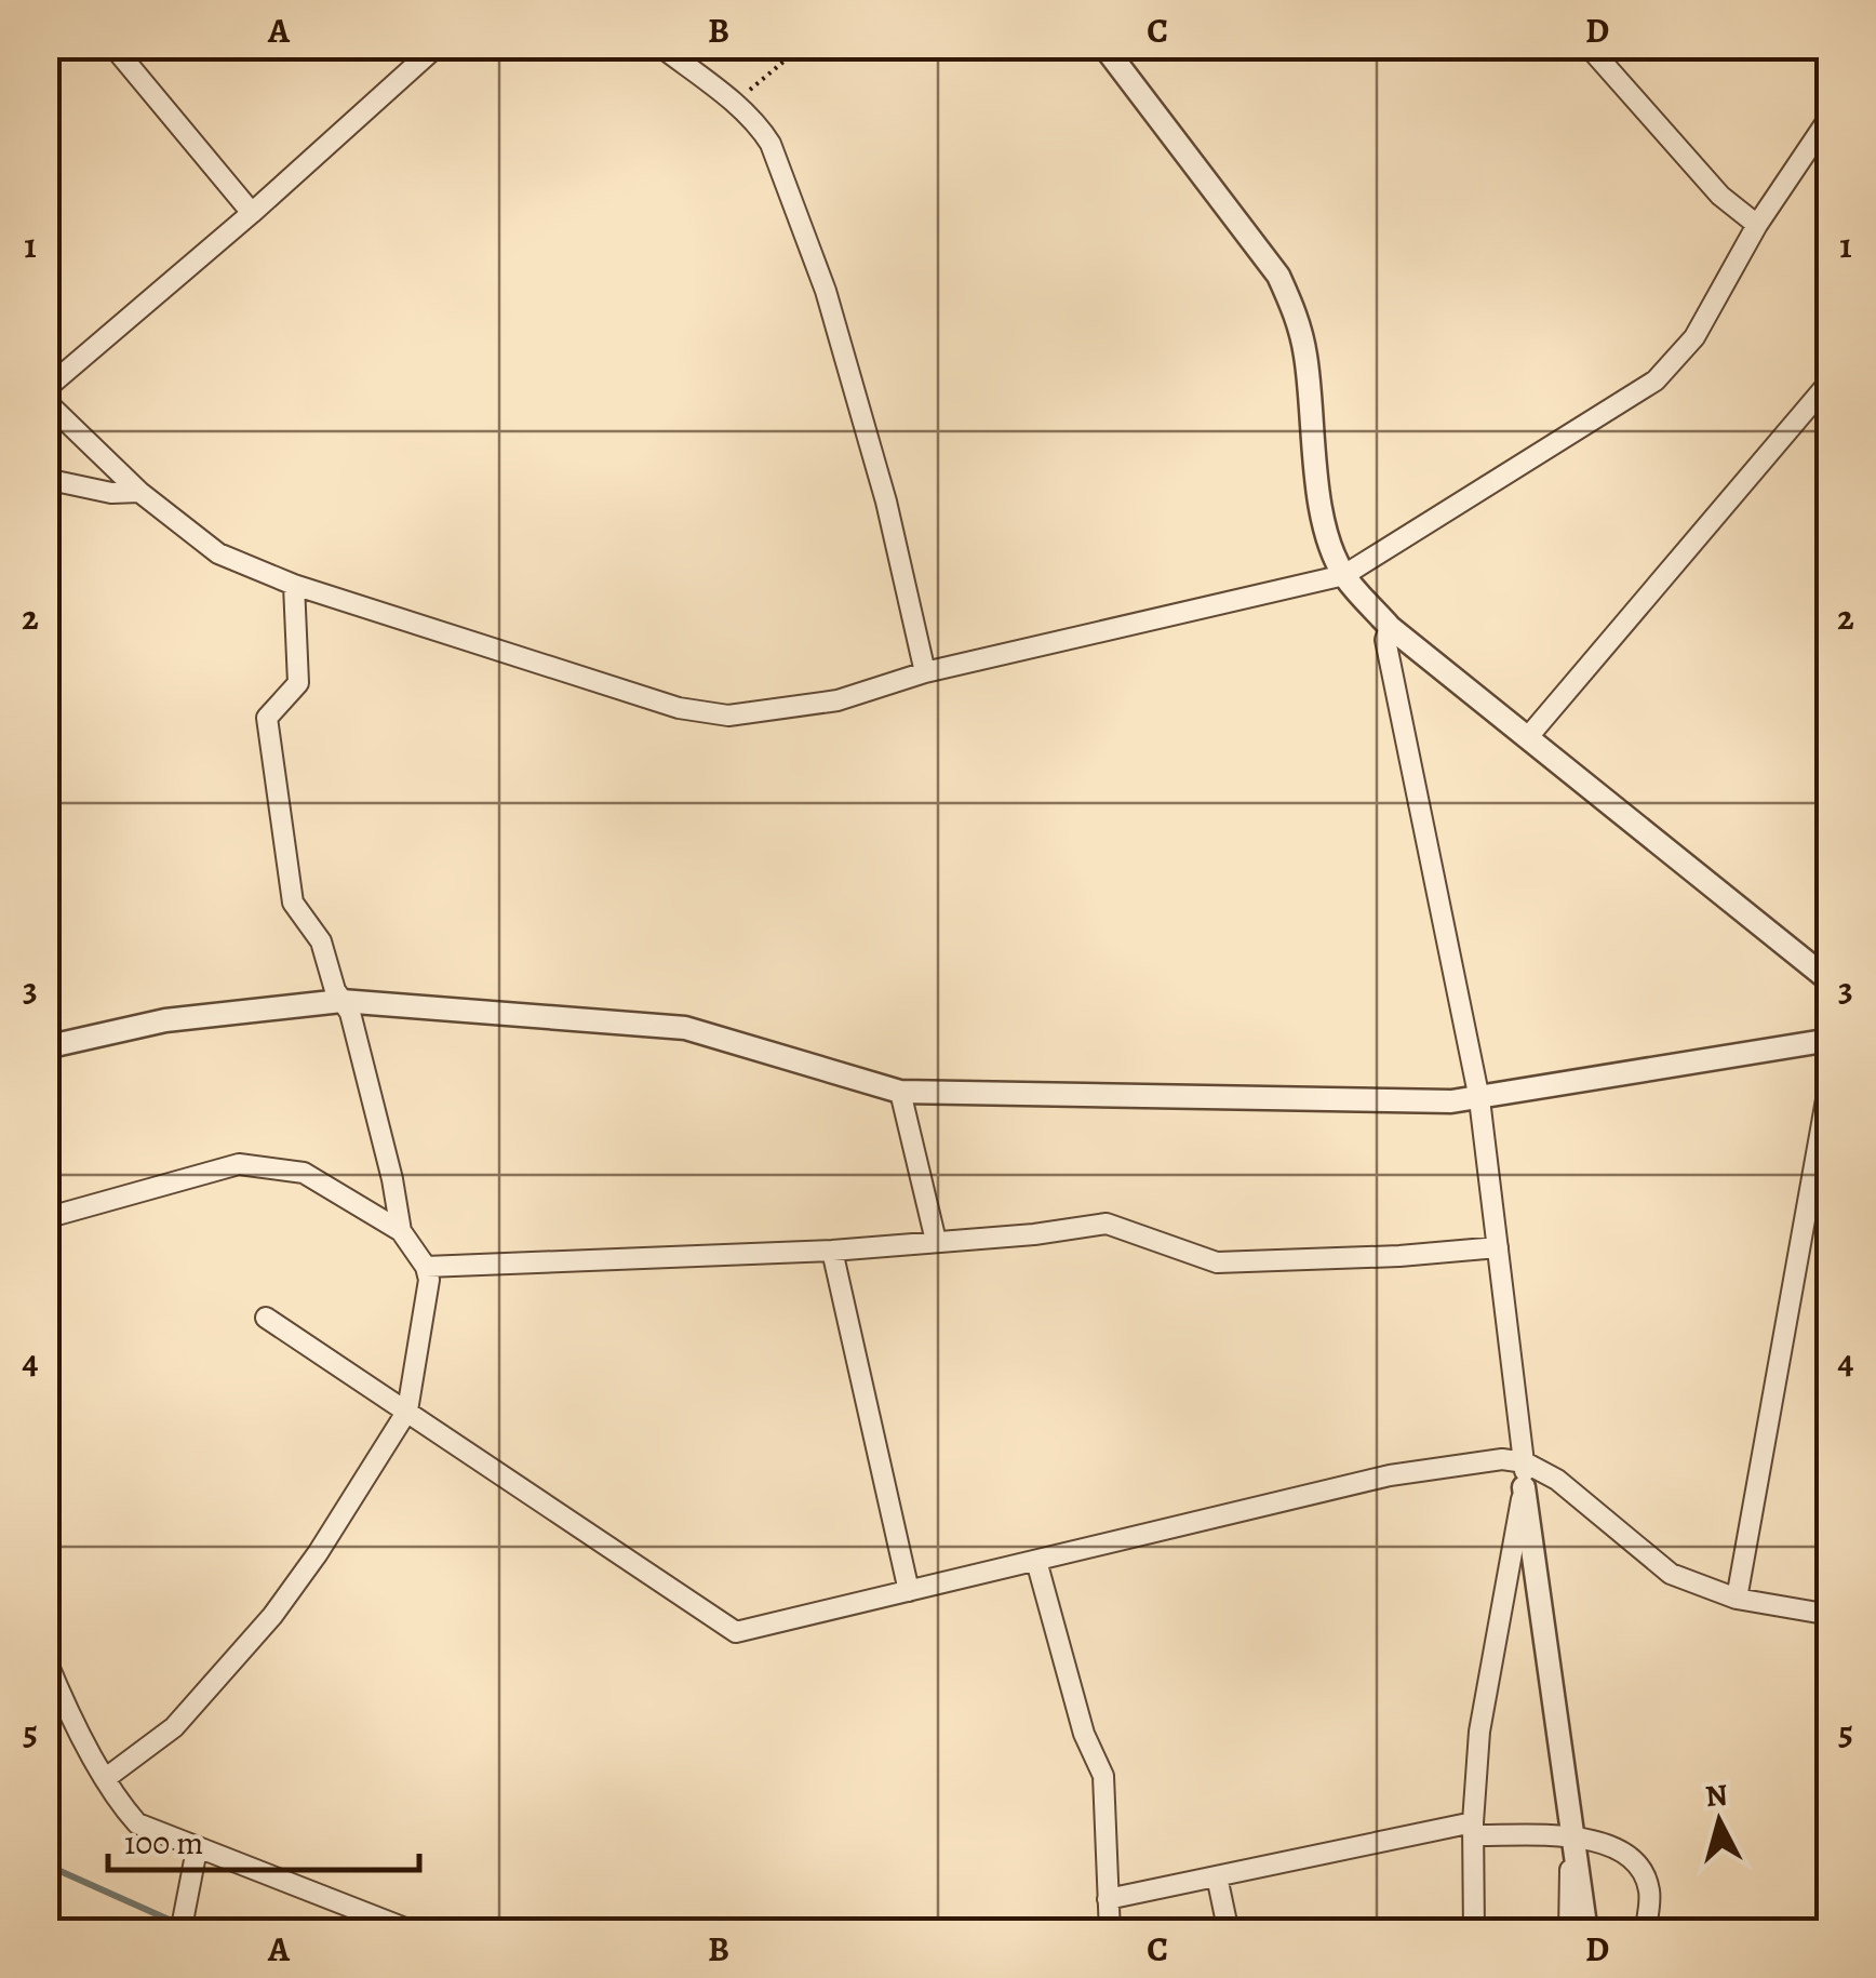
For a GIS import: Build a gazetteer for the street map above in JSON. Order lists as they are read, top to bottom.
{
  "scale_bar": "100 m",
  "north": "top",
  "grid": {
    "columns": [
      "A",
      "B",
      "C",
      "D"
    ],
    "rows": [
      "1",
      "2",
      "3",
      "4",
      "5"
    ]
  }
}
